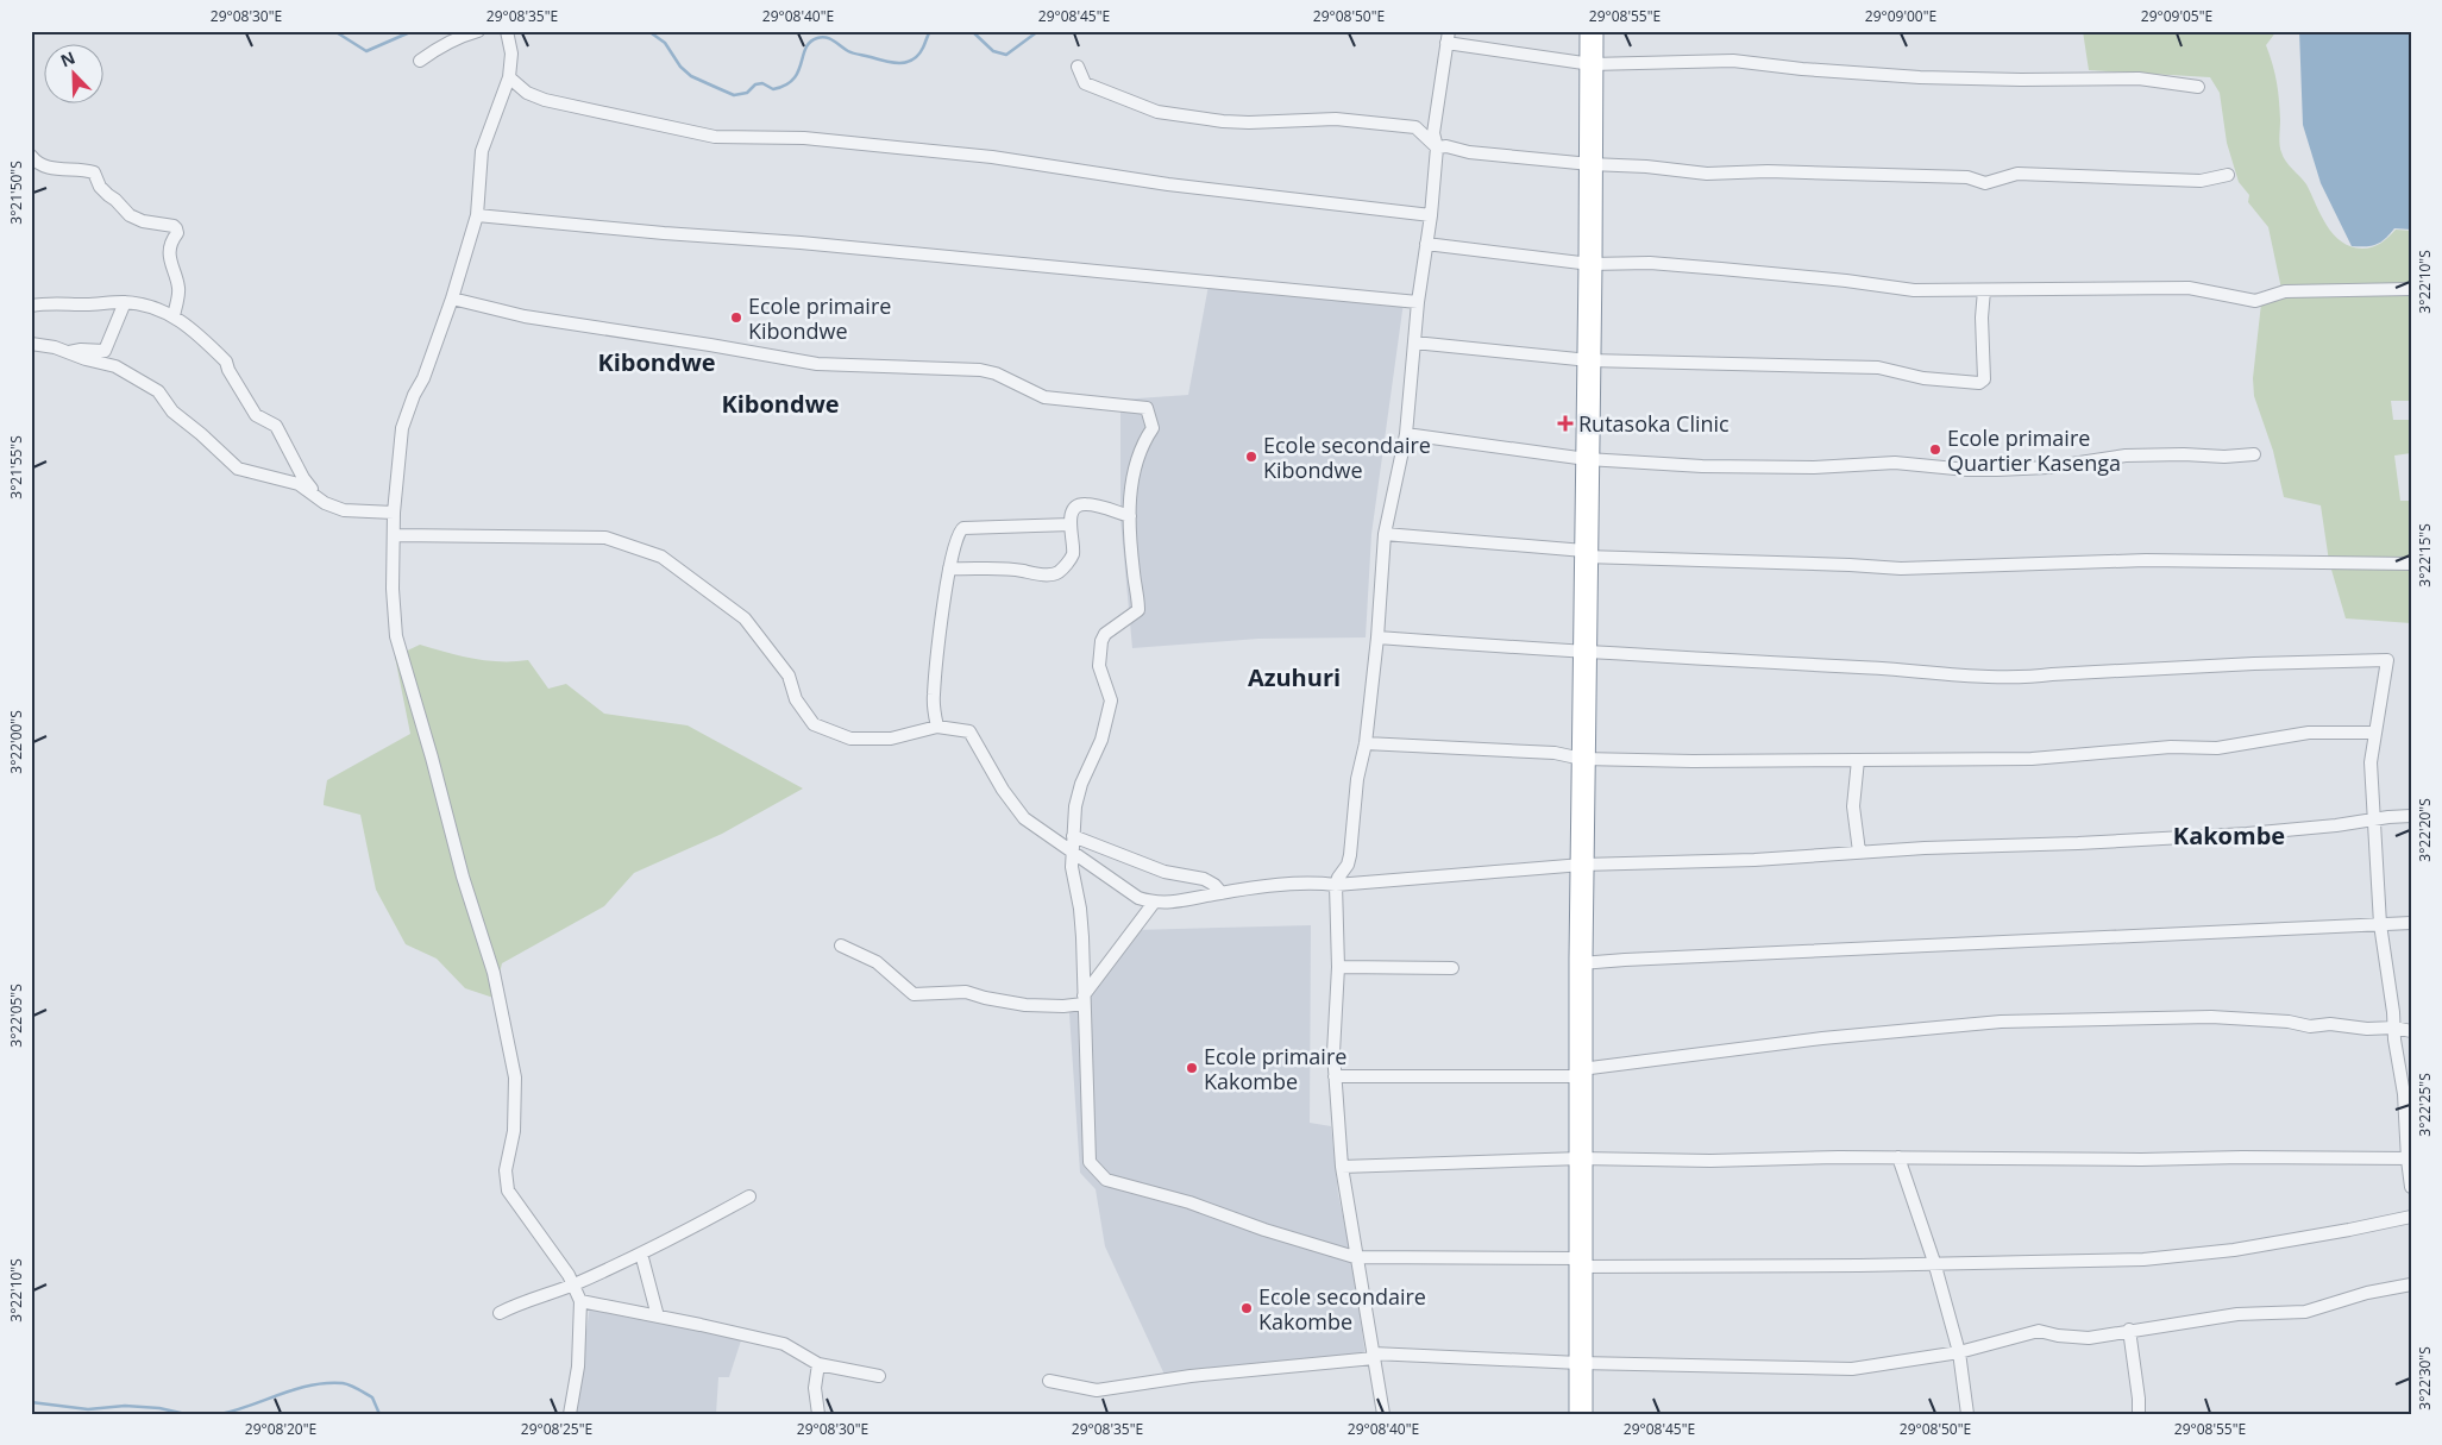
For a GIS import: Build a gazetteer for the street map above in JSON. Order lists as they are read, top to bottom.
{
  "districts": [
    "Kibondwe",
    "Kibondwe",
    "Azuhuri",
    "Kakombe"
  ],
  "places": {
    "other": [
      "Ecole primaire Kibondwe",
      "Ecole primaire Quartier Kasenga",
      "Ecole secondaire Kibondwe",
      "Ecole primaire Kakombe",
      "Ecole secondaire Kakombe"
    ],
    "health": ["Rutasoka Clinic"]
  },
  "north": "top left",
  "coordinates": [
    "29°08'30\"E",
    "29°08'35\"E",
    "29°08'40\"E",
    "29°08'45\"E",
    "29°08'50\"E",
    "29°08'55\"E",
    "29°09'00\"E",
    "29°09'05\"E",
    "3°21'50\"S",
    "3°22'10\"S",
    "3°21'55\"S",
    "3°22'15\"S",
    "3°22'00\"S",
    "3°22'20\"S",
    "3°22'05\"S",
    "3°22'25\"S",
    "3°22'30\"S",
    "29°08'20\"E",
    "29°08'25\"E"
  ]
}
